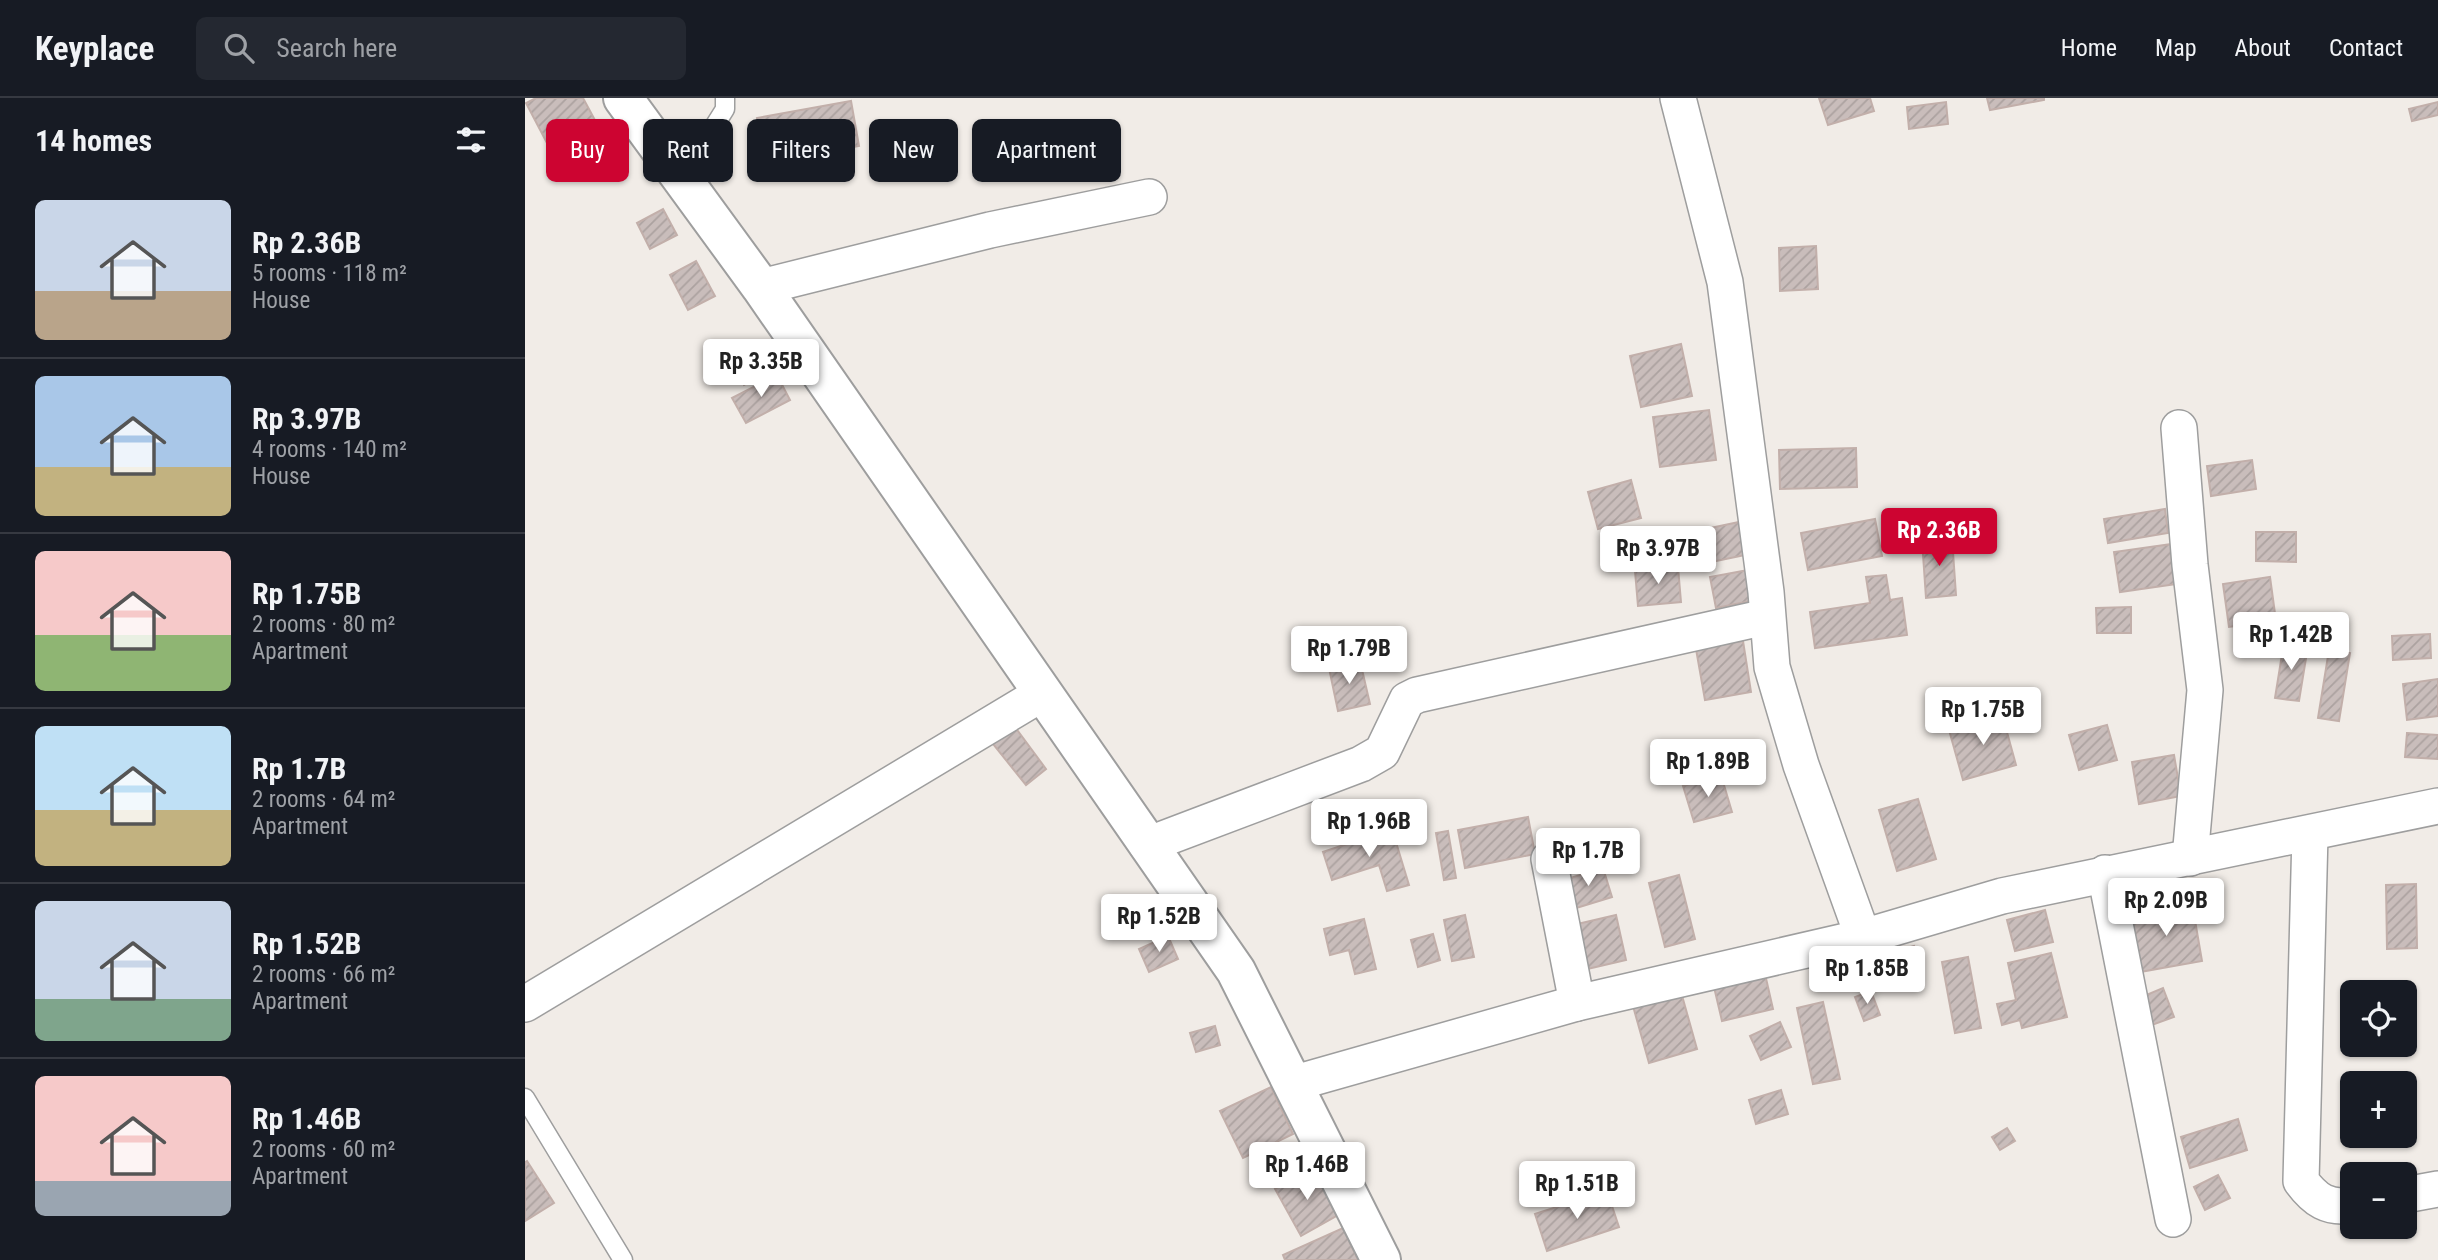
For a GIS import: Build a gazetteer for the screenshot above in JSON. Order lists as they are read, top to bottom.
{
  "page": {
    "header": "Keyplace",
    "search": "Search here",
    "nav": [
      "Home",
      "Map",
      "About",
      "Contact"
    ],
    "heading": "14 homes",
    "chip": [
      "Buy",
      "Rent",
      "Filters",
      "New",
      "Apartment"
    ],
    "list": [
      {
        "name": "Rp 2.36B",
        "note": "5 rooms · 118 m² · House"
      },
      {
        "name": "Rp 3.97B",
        "note": "4 rooms · 140 m² · House"
      },
      {
        "name": "Rp 1.75B",
        "note": "2 rooms · 80 m² · Apartment"
      },
      {
        "name": "Rp 1.7B",
        "note": "2 rooms · 64 m² · Apartment"
      },
      {
        "name": "Rp 1.52B",
        "note": "2 rooms · 66 m² · Apartment"
      },
      {
        "name": "Rp 1.46B",
        "note": "2 rooms · 60 m² · Apartment"
      }
    ],
    "price": [
      "Rp 3.35B",
      "Rp 2.36B",
      "Rp 3.97B",
      "Rp 1.42B",
      "Rp 1.79B",
      "Rp 1.75B",
      "Rp 1.89B",
      "Rp 1.96B",
      "Rp 1.7B",
      "Rp 2.09B",
      "Rp 1.52B",
      "Rp 1.85B",
      "Rp 1.46B",
      "Rp 1.51B"
    ],
    "map_buttons": ["+", "−"]
  }
}
